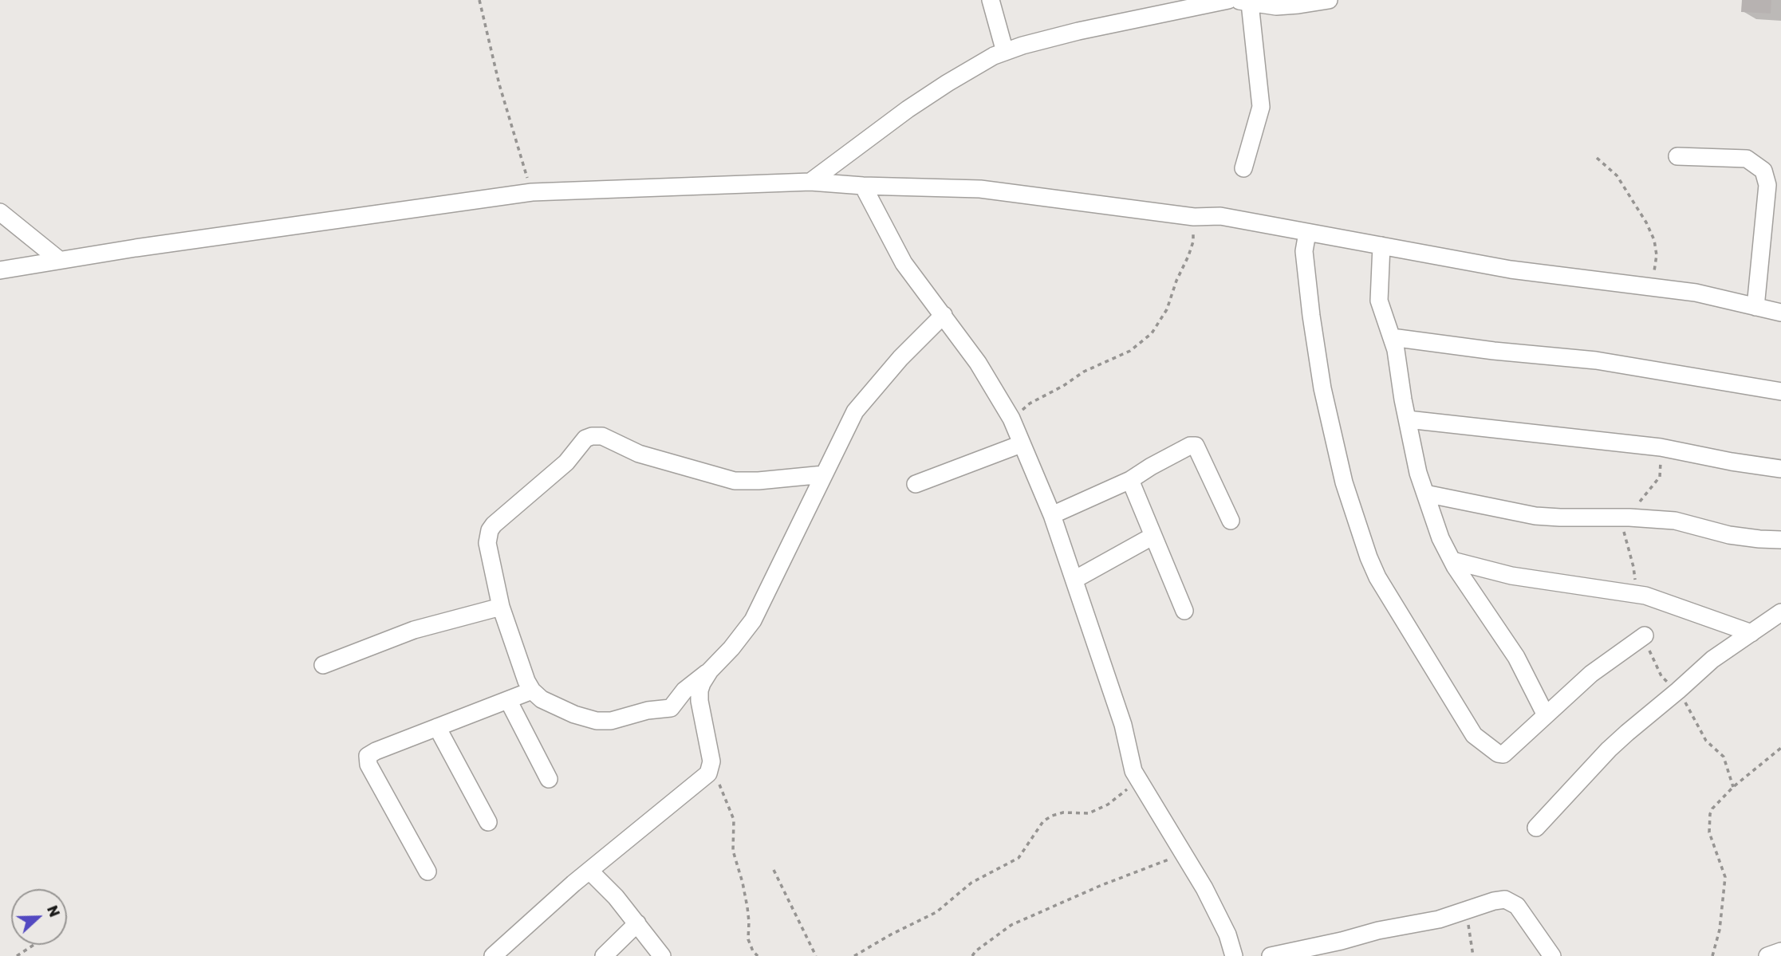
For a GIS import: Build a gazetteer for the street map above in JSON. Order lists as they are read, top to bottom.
{
  "north": "right"
}
